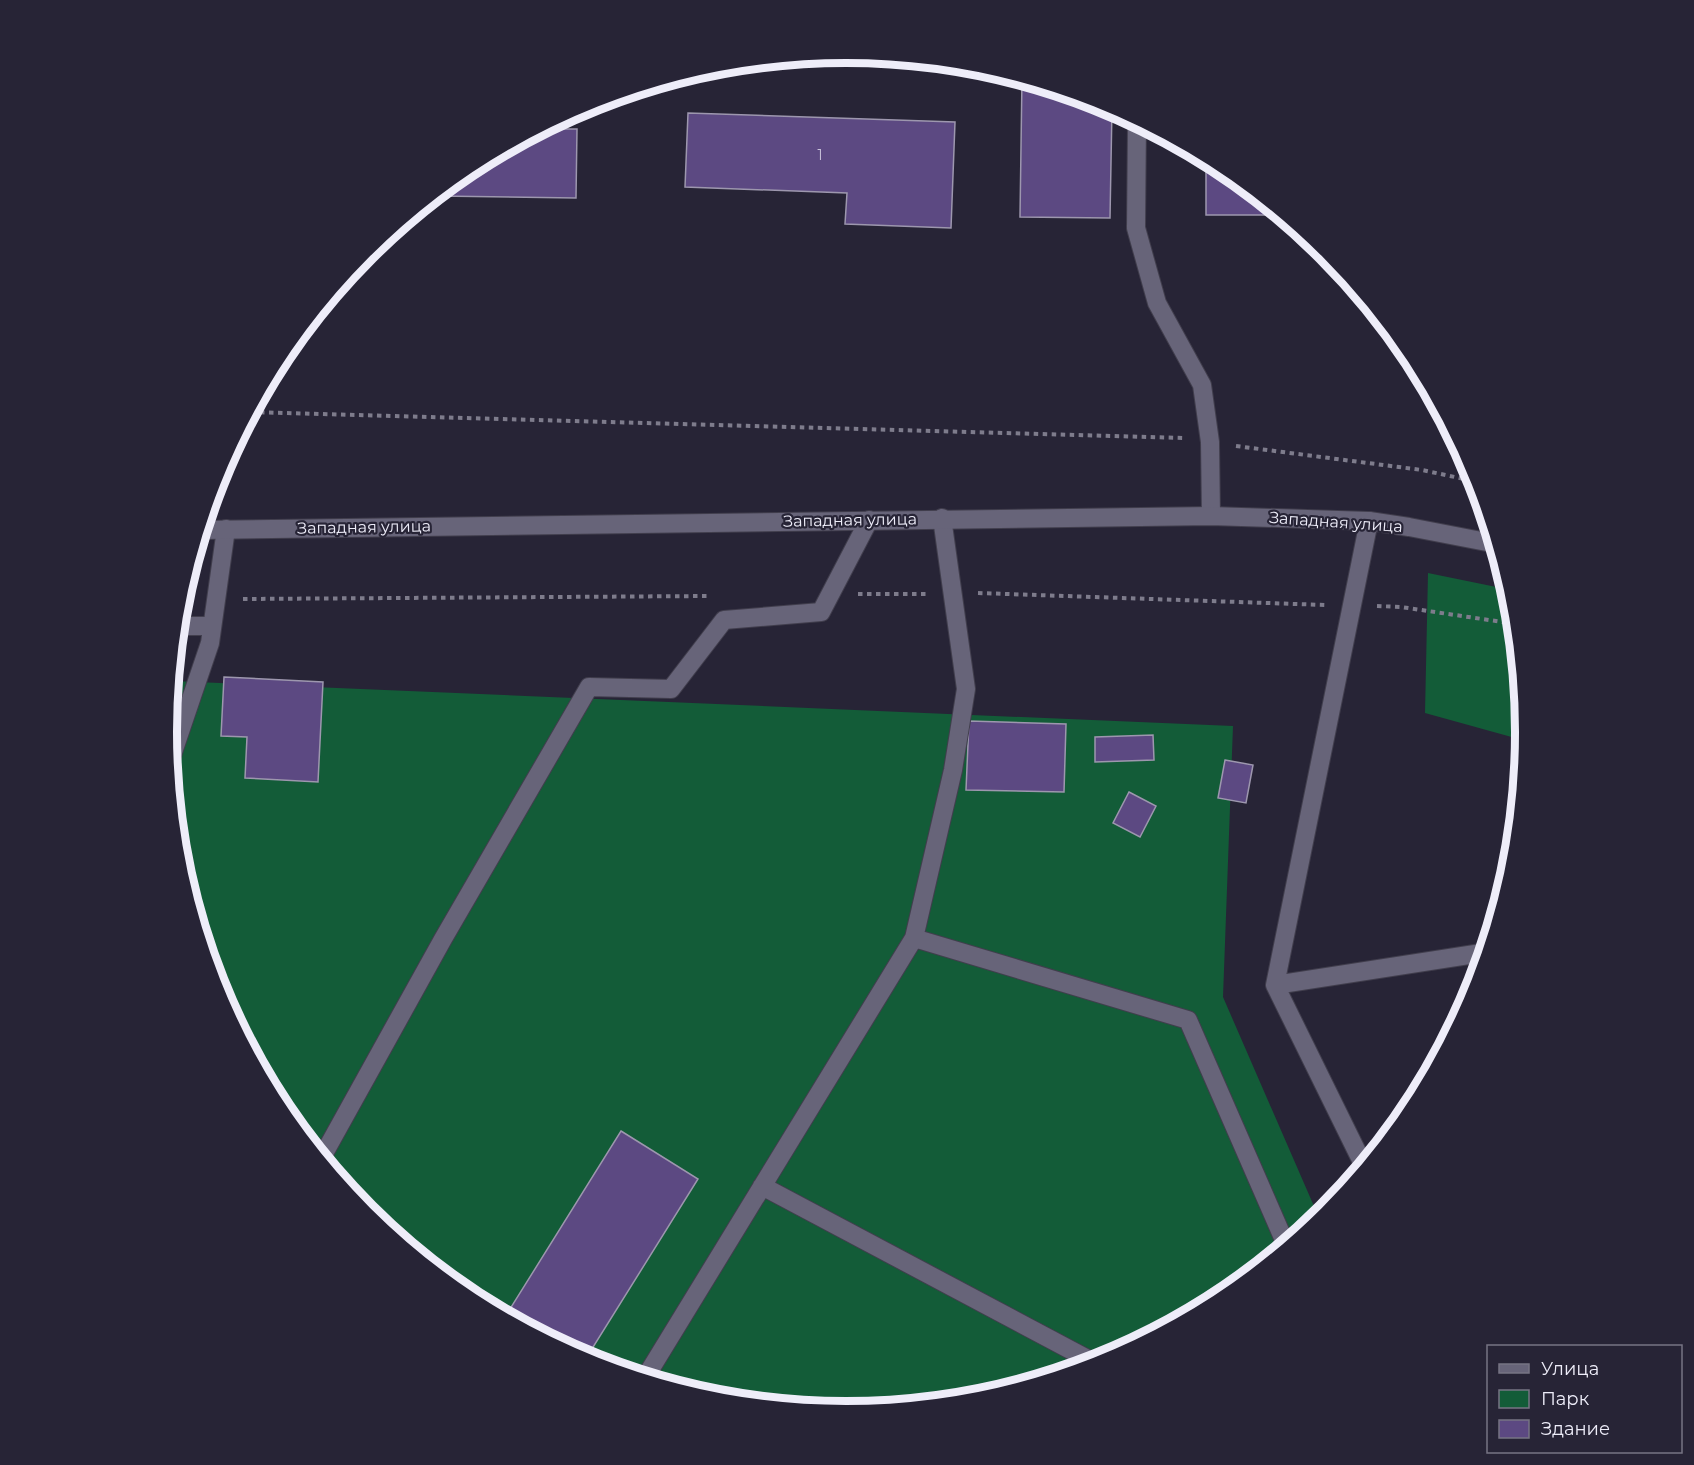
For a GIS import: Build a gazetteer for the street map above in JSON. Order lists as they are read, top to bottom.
{
  "streets": {
    "main road": ["Западная улица"]
  },
  "house_numbers": ["1"],
  "legend": ["Улица", "Парк", "Здание"]
}
